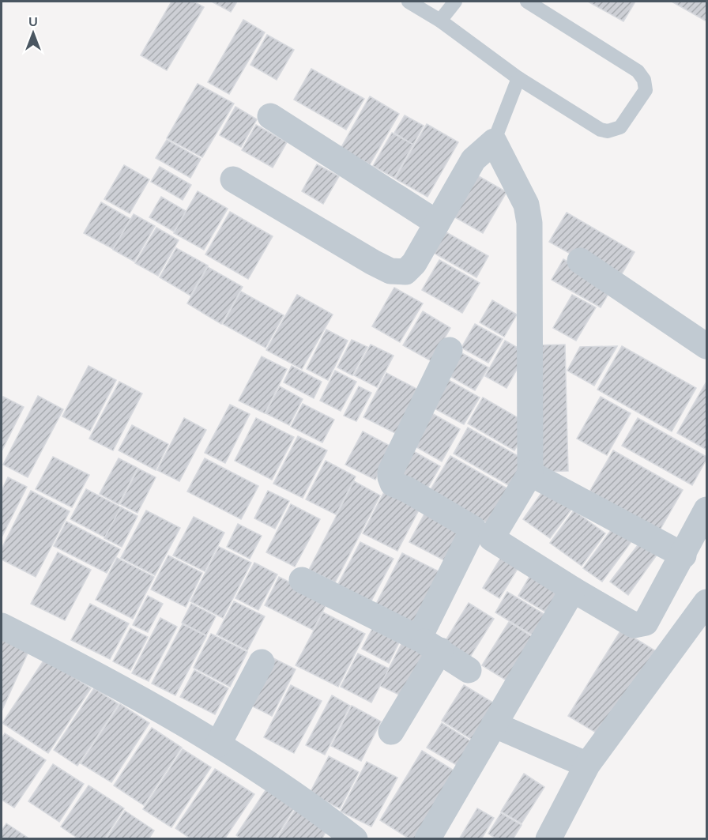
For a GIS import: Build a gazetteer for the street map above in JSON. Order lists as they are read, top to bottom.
{
  "north": "top"
}
